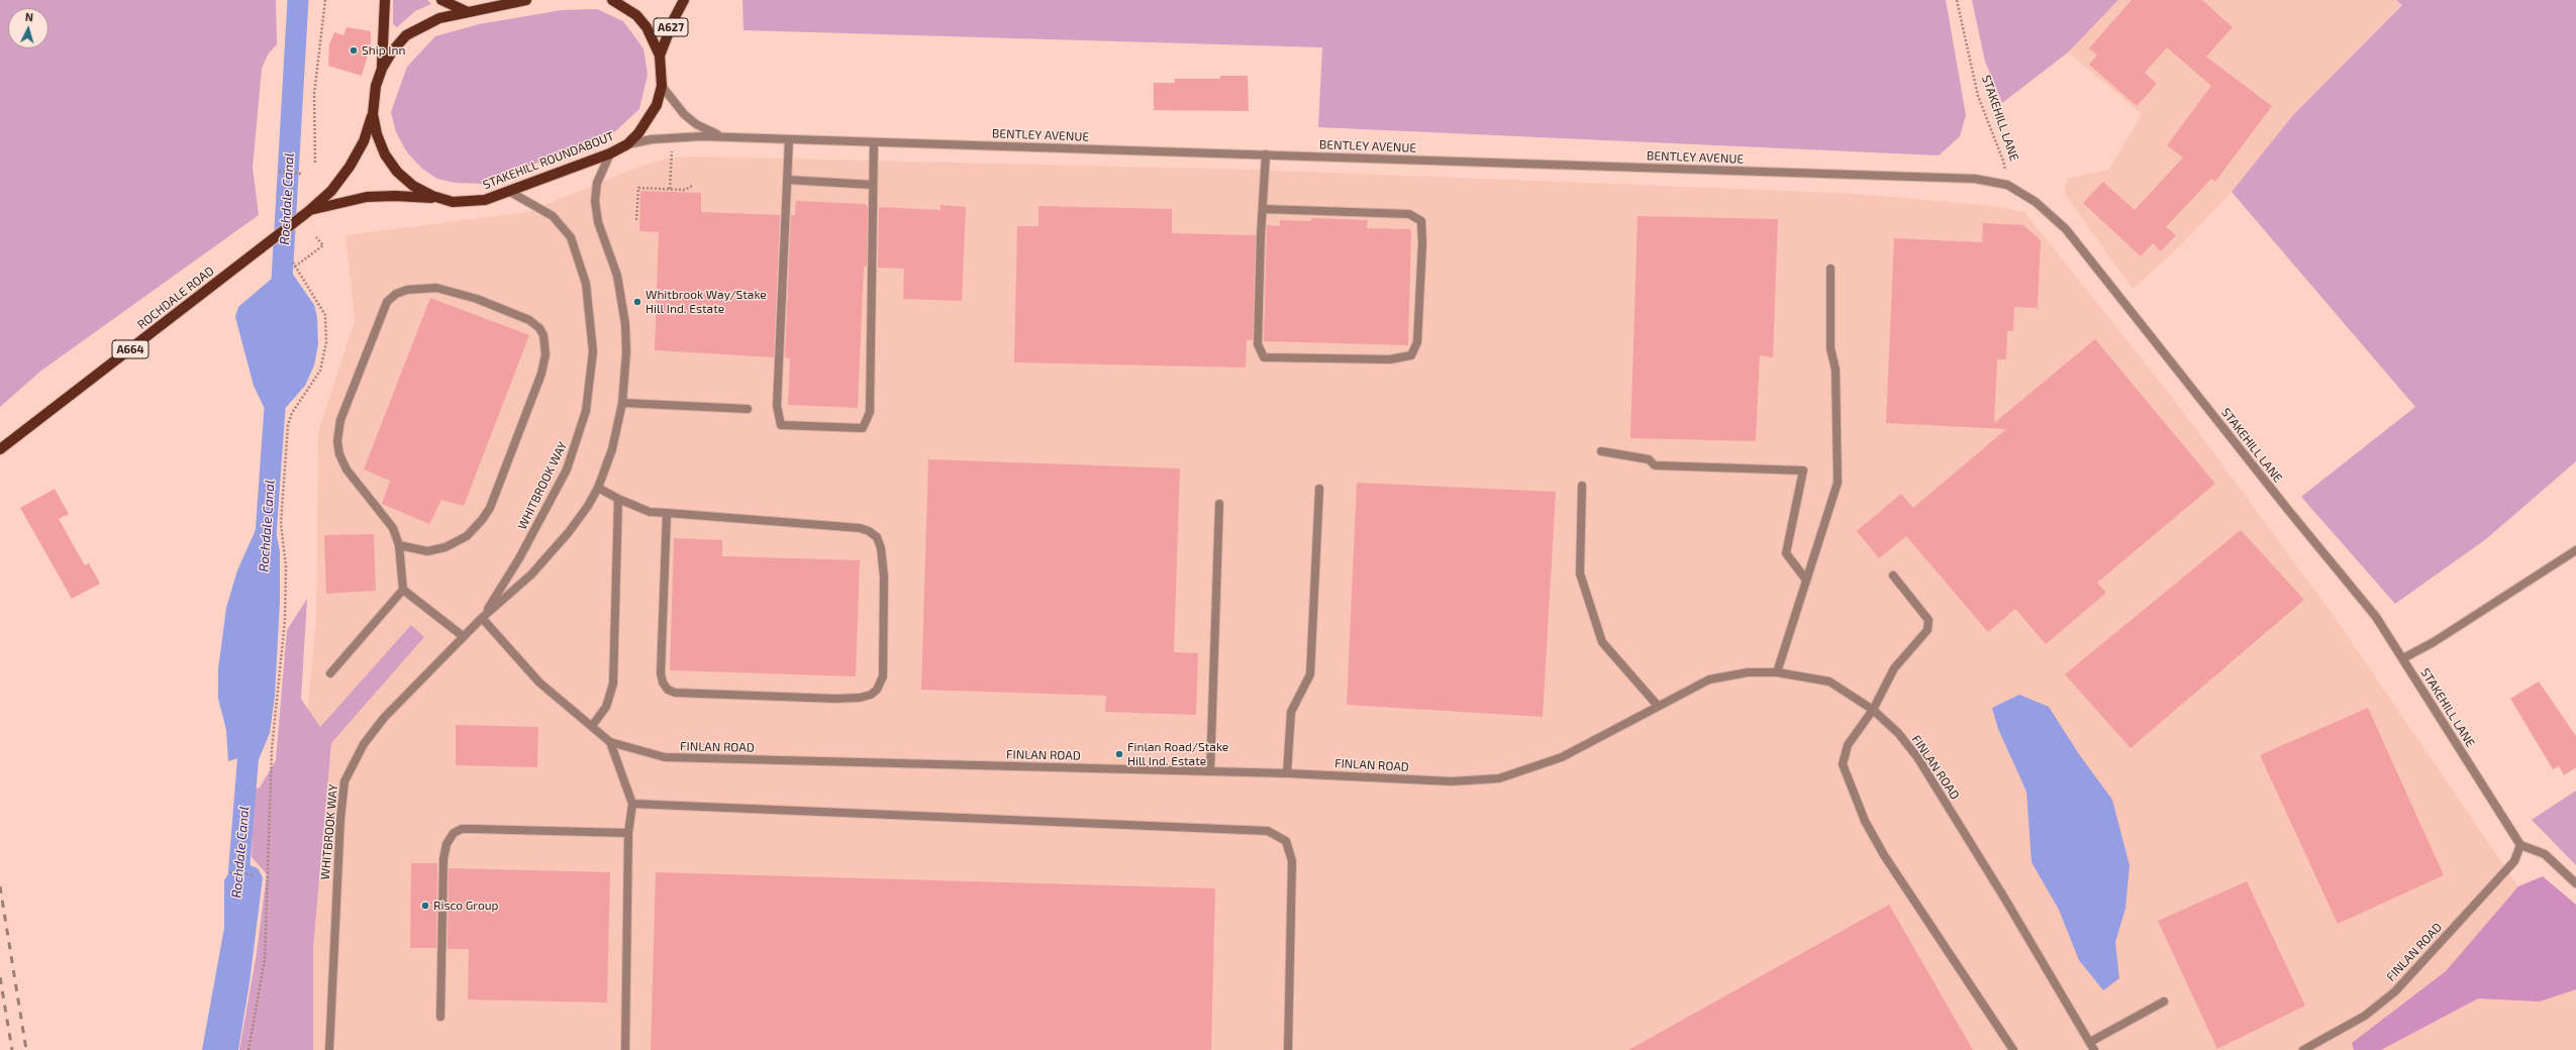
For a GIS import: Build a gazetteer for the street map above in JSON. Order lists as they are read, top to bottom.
{
  "streets": {
    "main road": [
      "A627",
      "STAKEHILL ROUNDABOUT",
      "ROCHDALE ROAD",
      "A664"
    ],
    "street": [
      "STAKEHILL LANE",
      "BENTLEY AVENUE",
      "WHITBROOK WAY",
      "FINLAN ROAD"
    ]
  },
  "crossings": [
    ["A627", "STAKEHILL ROUNDABOUT"],
    ["STAKEHILL LANE", "BENTLEY AVENUE"],
    ["STAKEHILL LANE", "FINLAN ROAD"],
    ["BENTLEY AVENUE", "STAKEHILL ROUNDABOUT"],
    ["STAKEHILL ROUNDABOUT", "ROCHDALE ROAD"],
    ["STAKEHILL ROUNDABOUT", "WHITBROOK WAY"],
    ["WHITBROOK WAY", "FINLAN ROAD"]
  ],
  "water": ["Rochdale Canal"],
  "places": [
    "Ship Inn",
    "Whitbrook Way/Stake Hill Ind. Estate",
    "Finlan Road/Stake Hill Ind. Estate",
    "Risco Group"
  ],
  "north": "top"
}
